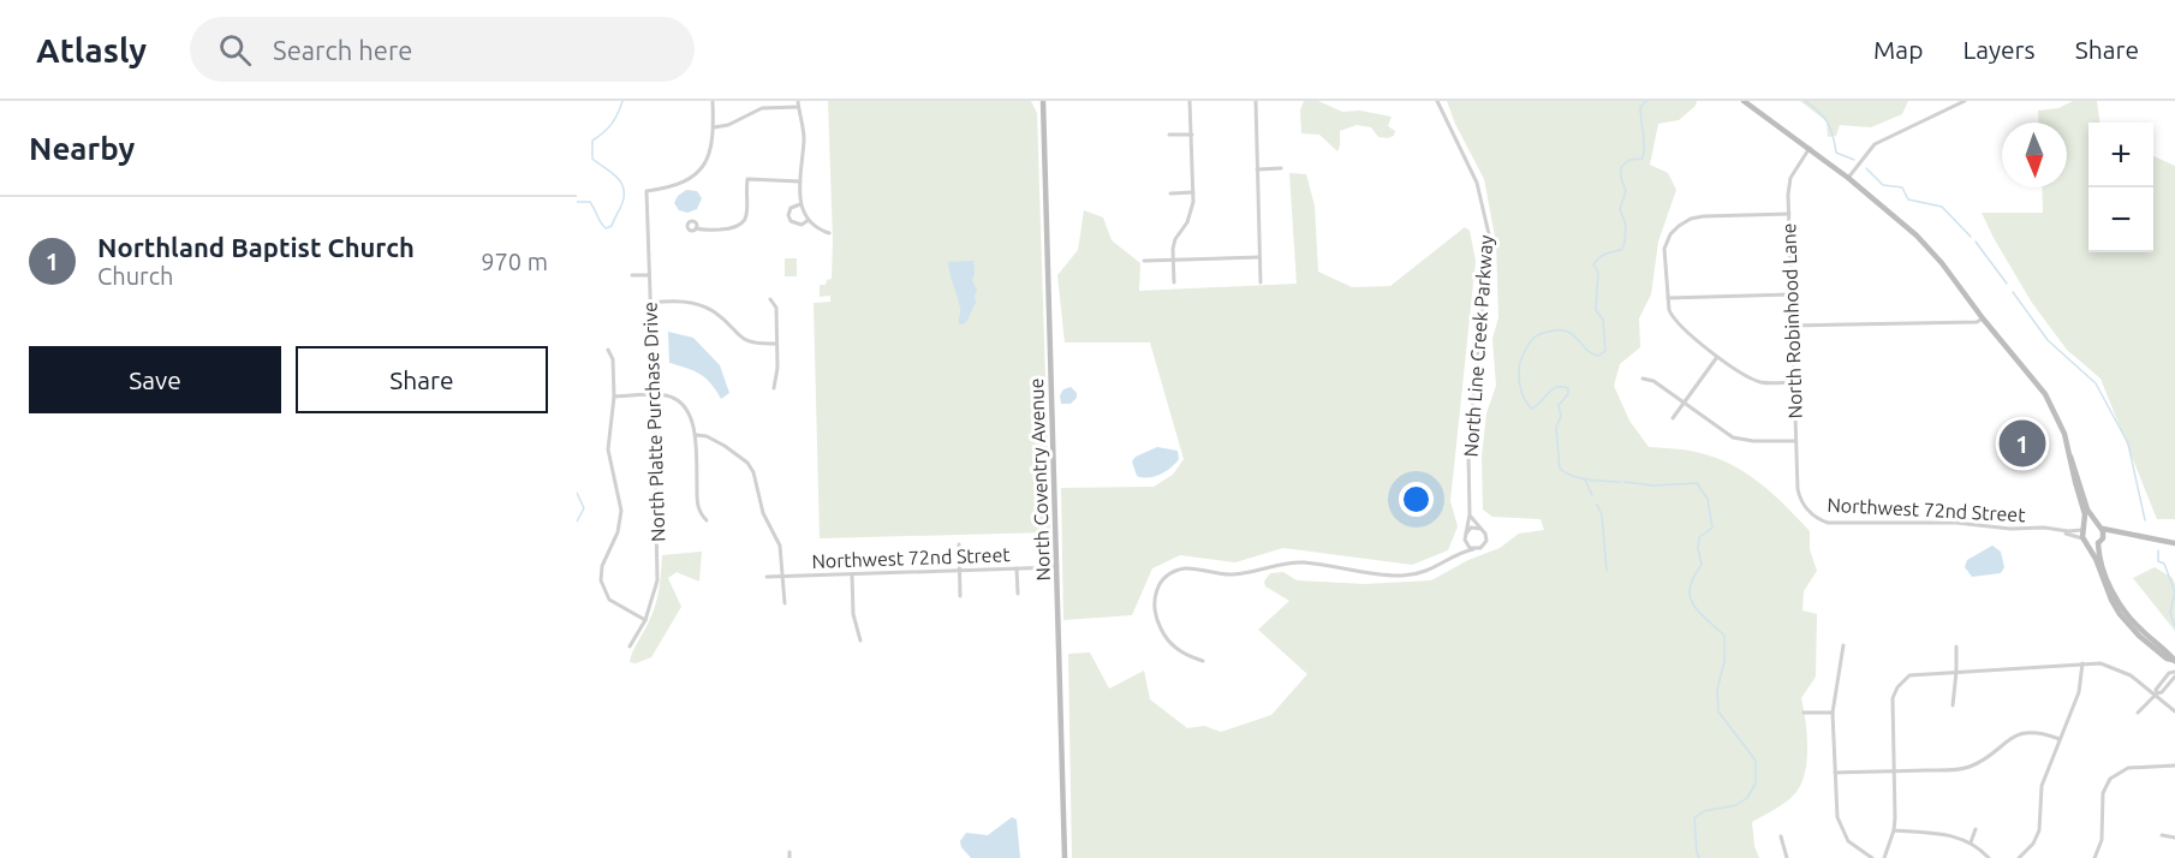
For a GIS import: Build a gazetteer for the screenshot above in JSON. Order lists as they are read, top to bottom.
{
  "streets": {
    "main road": ["North Coventry Avenue"],
    "street": [
      "North Robinhood Lane",
      "North Line Creek Parkway",
      "North Platte Purchase Drive",
      "Northwest 72nd Street"
    ]
  },
  "crossings": [
    ["North Robinhood Lane", "Northwest 72nd Street"],
    ["North Coventry Avenue", "Northwest 72nd Street"]
  ],
  "north": "bottom",
  "page": {
    "header": "Atlasly",
    "search": "Search here",
    "nav": ["Map", "Layers", "Share"],
    "heading": "Nearby",
    "map_buttons": ["+", "−"],
    "list": [
      {
        "mark": "1",
        "name": "Northland Baptist Church",
        "note": "Church",
        "value": "970 m"
      }
    ],
    "buttons": ["Save", "Share"],
    "pins": "1"
  }
}
